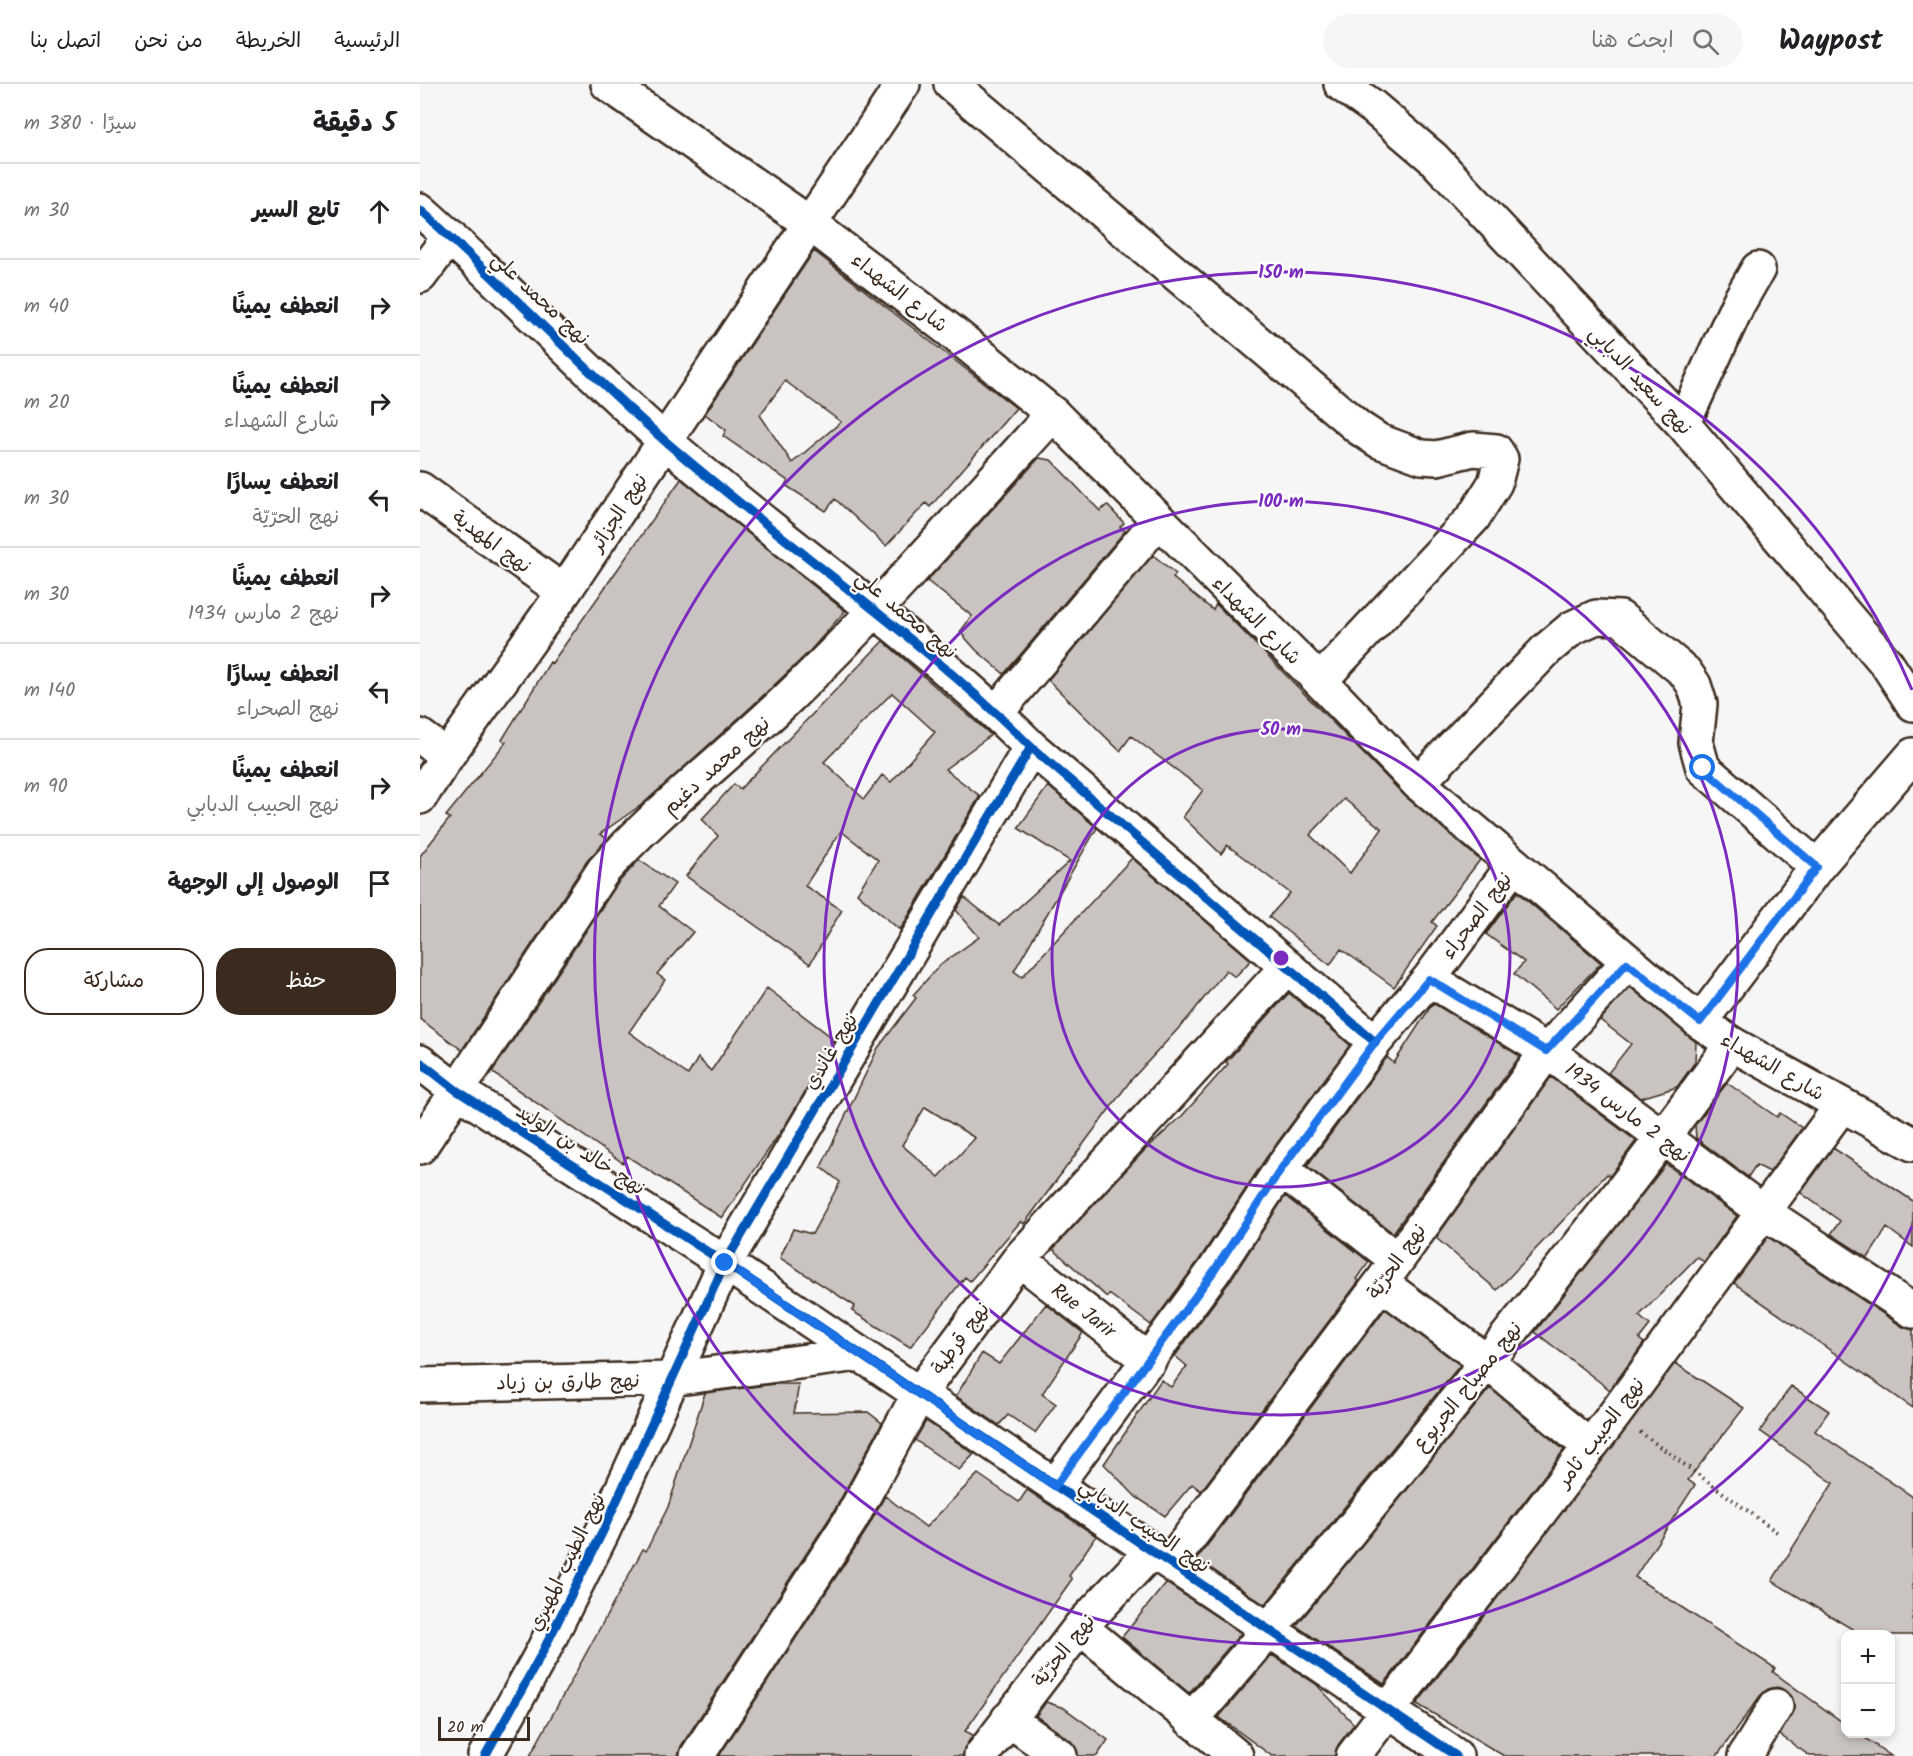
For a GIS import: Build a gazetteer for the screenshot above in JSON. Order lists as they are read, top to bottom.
{
  "streets": {
    "street": [
      "شارع الشهداء",
      "نهج محمد علي",
      "نهج سعيد الدبابي",
      "نهج الجزائر",
      "نهج المهدية",
      "نهج محمد دغيم",
      "نهج الصحراء",
      "نهج غاندي",
      "نهج 2 مارس 1934",
      "نهج خالد بن الوليد",
      "نهج الحرّيّة",
      "Rue Jarir",
      "نهج قرطبة",
      "نهج طارق بن زياد",
      "نهج مصباح الجربوع",
      "نهج الحبيب ثامر",
      "نهج الحبيب الدبابي",
      "نهج الطيب المهيري"
    ]
  },
  "crossings": [
    ["شارع الشهداء", "نهج الجزائر"],
    ["شارع الشهداء", "نهج محمد دغيم"],
    ["شارع الشهداء", "نهج الصحراء"],
    ["شارع الشهداء", "نهج الحرّيّة"],
    ["شارع الشهداء", "نهج مصباح الجربوع"],
    ["شارع الشهداء", "نهج الحبيب ثامر"],
    ["نهج محمد علي", "نهج الجزائر"],
    ["نهج محمد علي", "نهج محمد دغيم"],
    ["نهج محمد علي", "نهج الصحراء"],
    ["نهج محمد علي", "نهج غاندي"],
    ["نهج محمد علي", "نهج قرطبة"],
    ["نهج الجزائر", "نهج المهدية"],
    ["نهج محمد دغيم", "نهج خالد بن الوليد"],
    ["نهج الصحراء", "نهج 2 مارس 1934"],
    ["نهج الصحراء", "Rue Jarir"],
    ["نهج الصحراء", "نهج الحبيب الدبابي"],
    ["نهج غاندي", "نهج خالد بن الوليد"],
    ["نهج غاندي", "نهج طارق بن زياد"],
    ["نهج غاندي", "نهج الحبيب الدبابي"],
    ["نهج غاندي", "نهج الطيب المهيري"],
    ["نهج 2 مارس 1934", "نهج الحرّيّة"],
    ["نهج 2 مارس 1934", "نهج مصباح الجربوع"],
    ["نهج 2 مارس 1934", "نهج الحبيب ثامر"],
    ["نهج خالد بن الوليد", "نهج الحبيب الدبابي"],
    ["نهج الحرّيّة", "نهج الحبيب الدبابي"],
    ["Rue Jarir", "نهج قرطبة"],
    ["نهج قرطبة", "نهج الحبيب الدبابي"],
    ["نهج طارق بن زياد", "نهج الحبيب الدبابي"],
    ["نهج طارق بن زياد", "نهج الطيب المهيري"],
    ["نهج مصباح الجربوع", "نهج الحبيب الدبابي"],
    ["نهج الحبيب ثامر", "نهج الحبيب الدبابي"]
  ],
  "scale_bar": "20 m",
  "page": {
    "header": "Waypost",
    "search": "ابحث هنا",
    "nav": [
      "الرئيسية",
      "الخريطة",
      "من نحن",
      "اتصل بنا"
    ],
    "heading": ["5 دقيقة", "سيرًا · 380 m"],
    "list": [
      ["تابع السير", "30 m"],
      ["انعطف يمينًا", "40 m"],
      ["انعطف يمينًا", "شارع الشهداء", "20 m"],
      ["انعطف يسارًا", "نهج الحرّيّة", "30 m"],
      ["انعطف يمينًا", "نهج 2 مارس 1934", "30 m"],
      ["انعطف يسارًا", "نهج الصحراء", "140 m"],
      ["انعطف يمينًا", "نهج الحبيب الدبابي", "90 m"],
      "الوصول إلى الوجهة"
    ],
    "buttons": ["حفظ", "مشاركة"],
    "map_buttons": ["+", "−"],
    "scale": "20 m"
  },
  "rings": ["150 m", "100 m", "50 m"]
}
